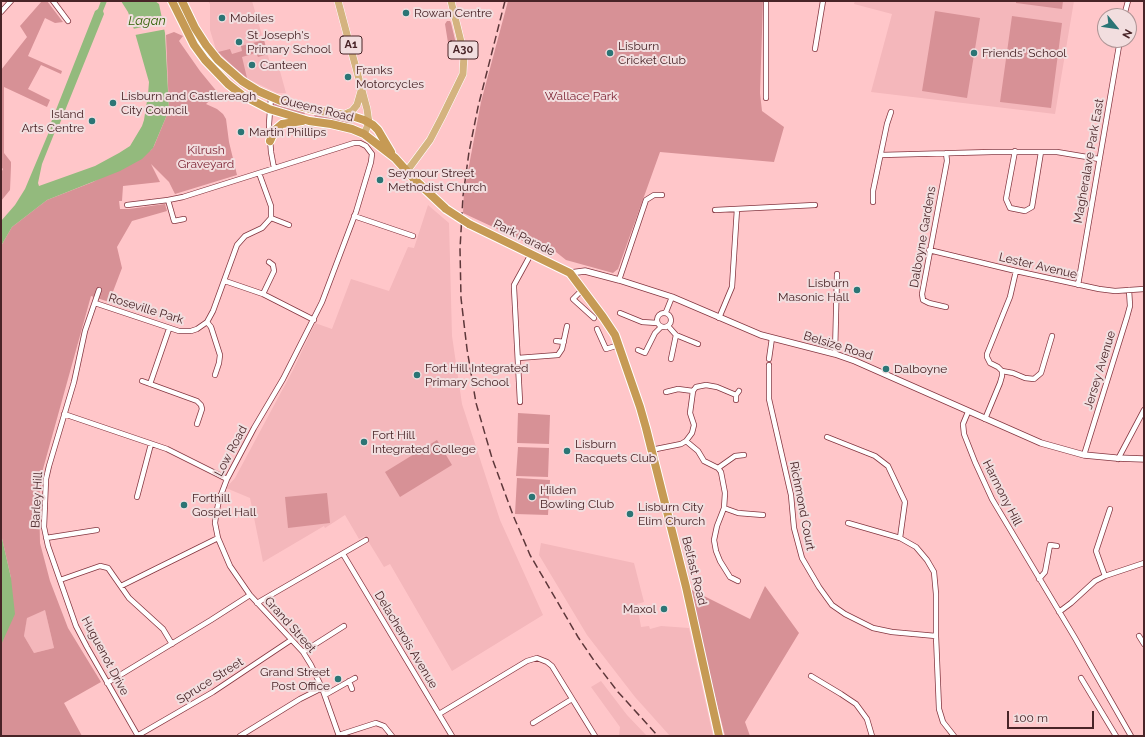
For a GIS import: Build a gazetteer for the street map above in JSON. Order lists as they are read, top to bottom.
{
  "streets": {
    "highway": [
      "A1",
      "Queens Road",
      "Park Parade",
      "Belfast Road"
    ],
    "main road": ["A30"],
    "street": [
      "Magheralave Park East",
      "Dalboyne Gardens",
      "Lester Avenue",
      "Roseville Park",
      "Belsize Road",
      "Jersey Avenue",
      "Low Road",
      "Harmony Hill",
      "Barley Hill",
      "Richmond Court",
      "Grand Street",
      "Delacherois Avenue",
      "Huguenot Drive",
      "Spruce Street"
    ]
  },
  "crossings": [
    ["A1", "A30"],
    ["A1", "Queens Road"],
    ["A1", "Park Parade"],
    ["A30", "Park Parade"],
    ["Magheralave Park East", "Lester Avenue"],
    ["Dalboyne Gardens", "Lester Avenue"],
    ["Park Parade", "Belsize Road"],
    ["Park Parade", "Belfast Road"],
    ["Lester Avenue", "Jersey Avenue"],
    ["Roseville Park", "Barley Hill"],
    ["Belsize Road", "Jersey Avenue"],
    ["Belsize Road", "Harmony Hill"],
    ["Belsize Road", "Belfast Road"],
    ["Low Road", "Grand Street"],
    ["Barley Hill", "Huguenot Drive"],
    ["Grand Street", "Spruce Street"],
    ["Huguenot Drive", "Spruce Street"]
  ],
  "water": ["Lagan"],
  "parks": ["Wallace Park", "Kilrush Graveyard"],
  "places": [
    "Rowan Centre",
    "Mobiles",
    "St Joseph's Primary School",
    "Lisburn Cricket Club",
    "Friends' School",
    "Canteen",
    "Franks Motorcycles",
    "Lisburn and Castlereagh City Council",
    "Island Arts Centre",
    "Martin Phillips",
    "Seymour Street Methodist Church",
    "Lisburn Masonic Hall",
    "Dalboyne",
    "Fort Hill Integrated Primary School",
    "Fort Hill Integrated College",
    "Lisburn Racquets Club",
    "Hilden Bowling Club",
    "Forthill Gospel Hall",
    "Lisburn City Elim Church",
    "Maxol",
    "Grand Street Post Office"
  ],
  "scale_bar": "100 m",
  "north": "bottom right"
}
